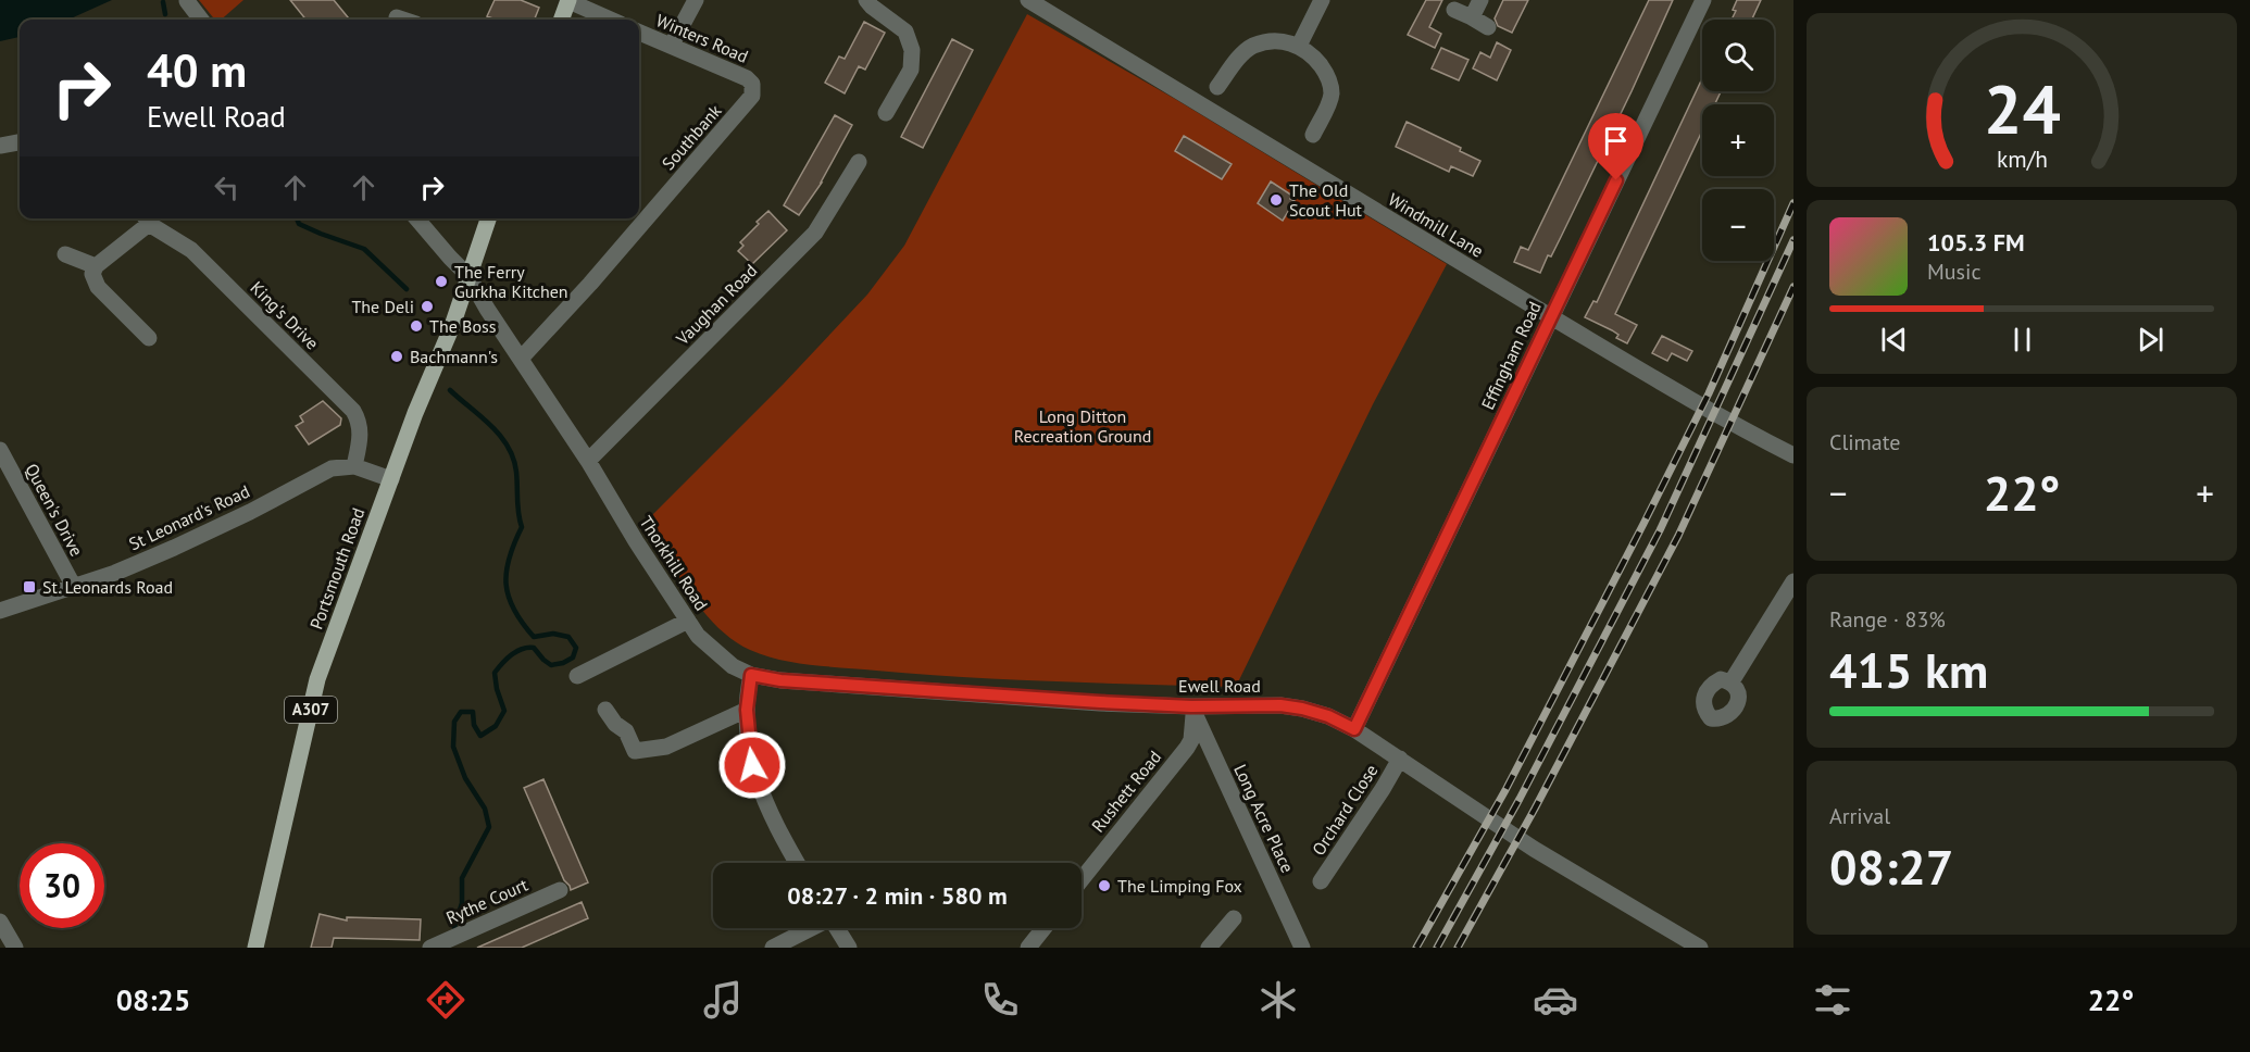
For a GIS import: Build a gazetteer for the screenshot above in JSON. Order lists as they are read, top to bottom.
{
  "streets": {
    "main road": ["Portsmouth Road", "A307"],
    "street": [
      "Winters Road",
      "Southbank",
      "Windmill Lane",
      "Vaughan Road",
      "King's Drive",
      "Effingham Road",
      "Queen's Drive",
      "St Leonard's Road",
      "Thorkhill Road",
      "Ewell Road",
      "Rushett Road",
      "Orchard Close",
      "Long Acre Place",
      "Rythe Court"
    ]
  },
  "crossings": [
    ["Winters Road", "Southbank"],
    ["Southbank", "Thorkhill Road"],
    ["Windmill Lane", "Effingham Road"],
    ["Vaughan Road", "Thorkhill Road"],
    ["King's Drive", "St Leonard's Road"],
    ["Effingham Road", "Ewell Road"],
    ["Queen's Drive", "St Leonard's Road"],
    ["Thorkhill Road", "Portsmouth Road"],
    ["Thorkhill Road", "Ewell Road"],
    ["Ewell Road", "Rushett Road"],
    ["Ewell Road", "Orchard Close"],
    ["Ewell Road", "Long Acre Place"],
    ["Rushett Road", "Long Acre Place"]
  ],
  "parks": ["Long Ditton Recreation Ground"],
  "places": {
    "other": [
      "The Old Scout Hut",
      "The Ferry Gurkha Kitchen",
      "The Deli",
      "The Boss",
      "Bachmann's",
      "The Limping Fox"
    ],
    "transit": ["St. Leonards Road"]
  },
  "page": {
    "map_buttons": ["+", "−"],
    "turn": ["40 m", "Ewell Road"],
    "song": ["105.3 FM", "Music"],
    "tile": [
      "Climate",
      ["Range · 83%", "415 km"],
      ["Arrival", "08:27"]
    ],
    "heat": ["−", "22°", "+"],
    "limit": "30",
    "trip": "08:27 · 2 min · 580 m",
    "tabs": ["08:25", "22°"],
    "gauge": ["24", "km/h"]
  }
}
